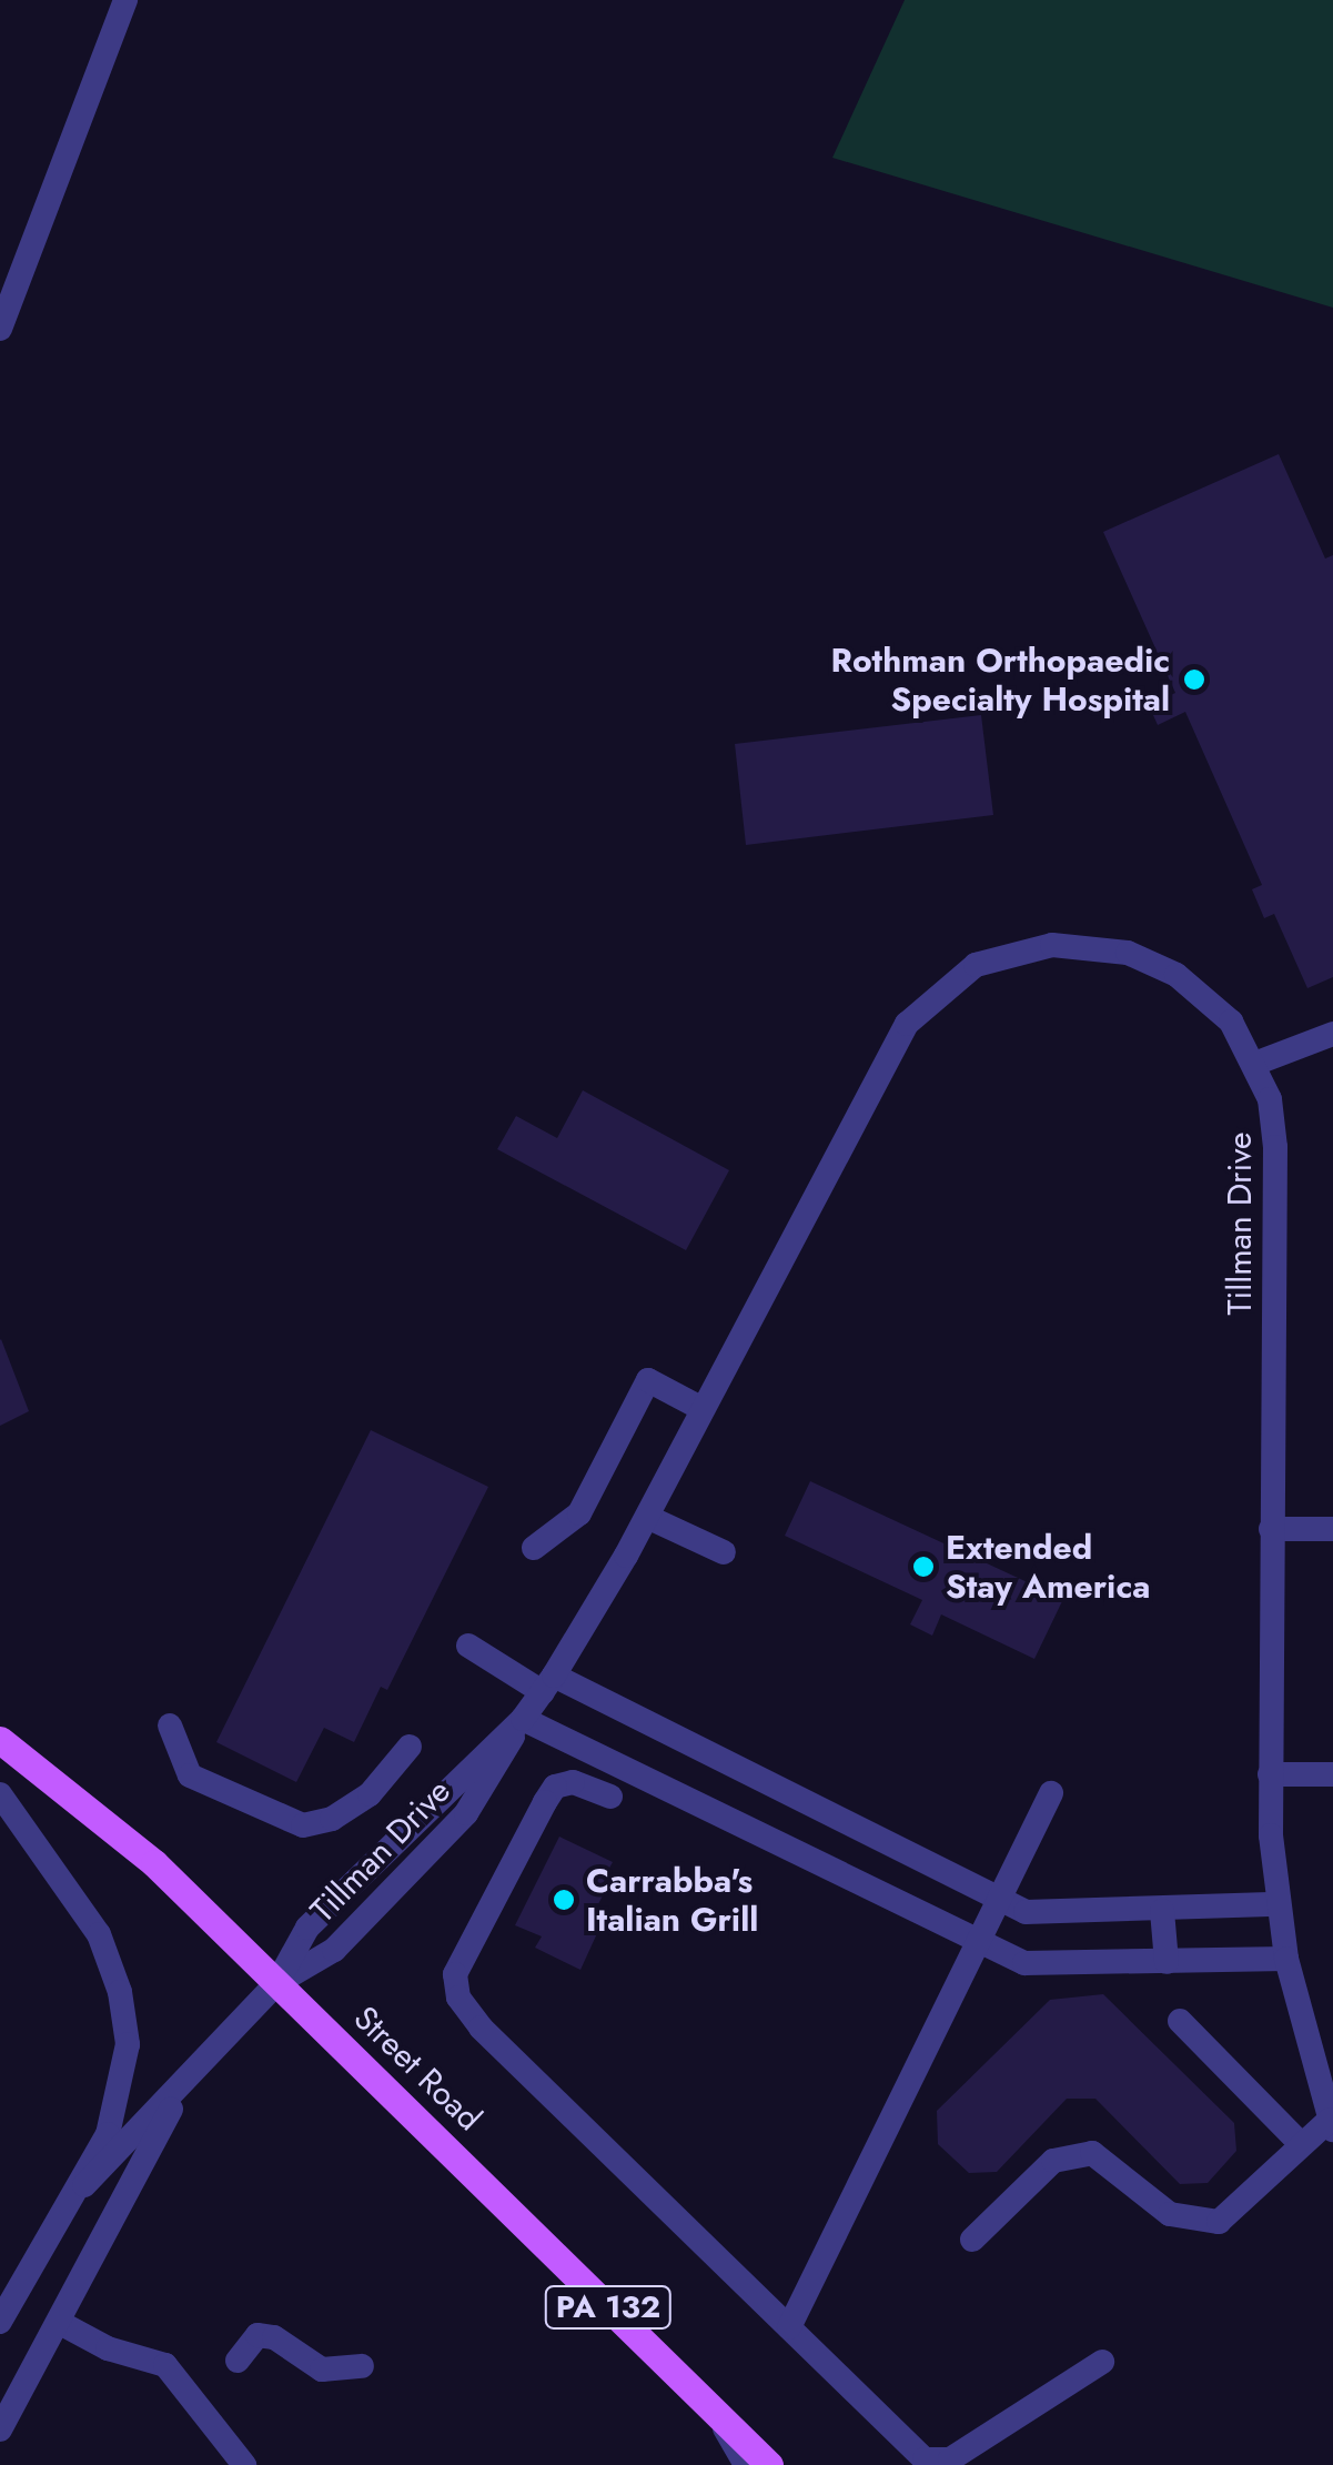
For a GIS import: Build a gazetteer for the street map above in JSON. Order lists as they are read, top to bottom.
{
  "streets": {
    "main road": ["Street Road", "PA 132"],
    "street": ["Tillman Drive"]
  },
  "crossings": [
    ["Tillman Drive", "Street Road"]
  ],
  "places": ["Rothman Orthopaedic Specialty Hospital", "Extended Stay America", "Carrabba's Italian Grill"]
}
